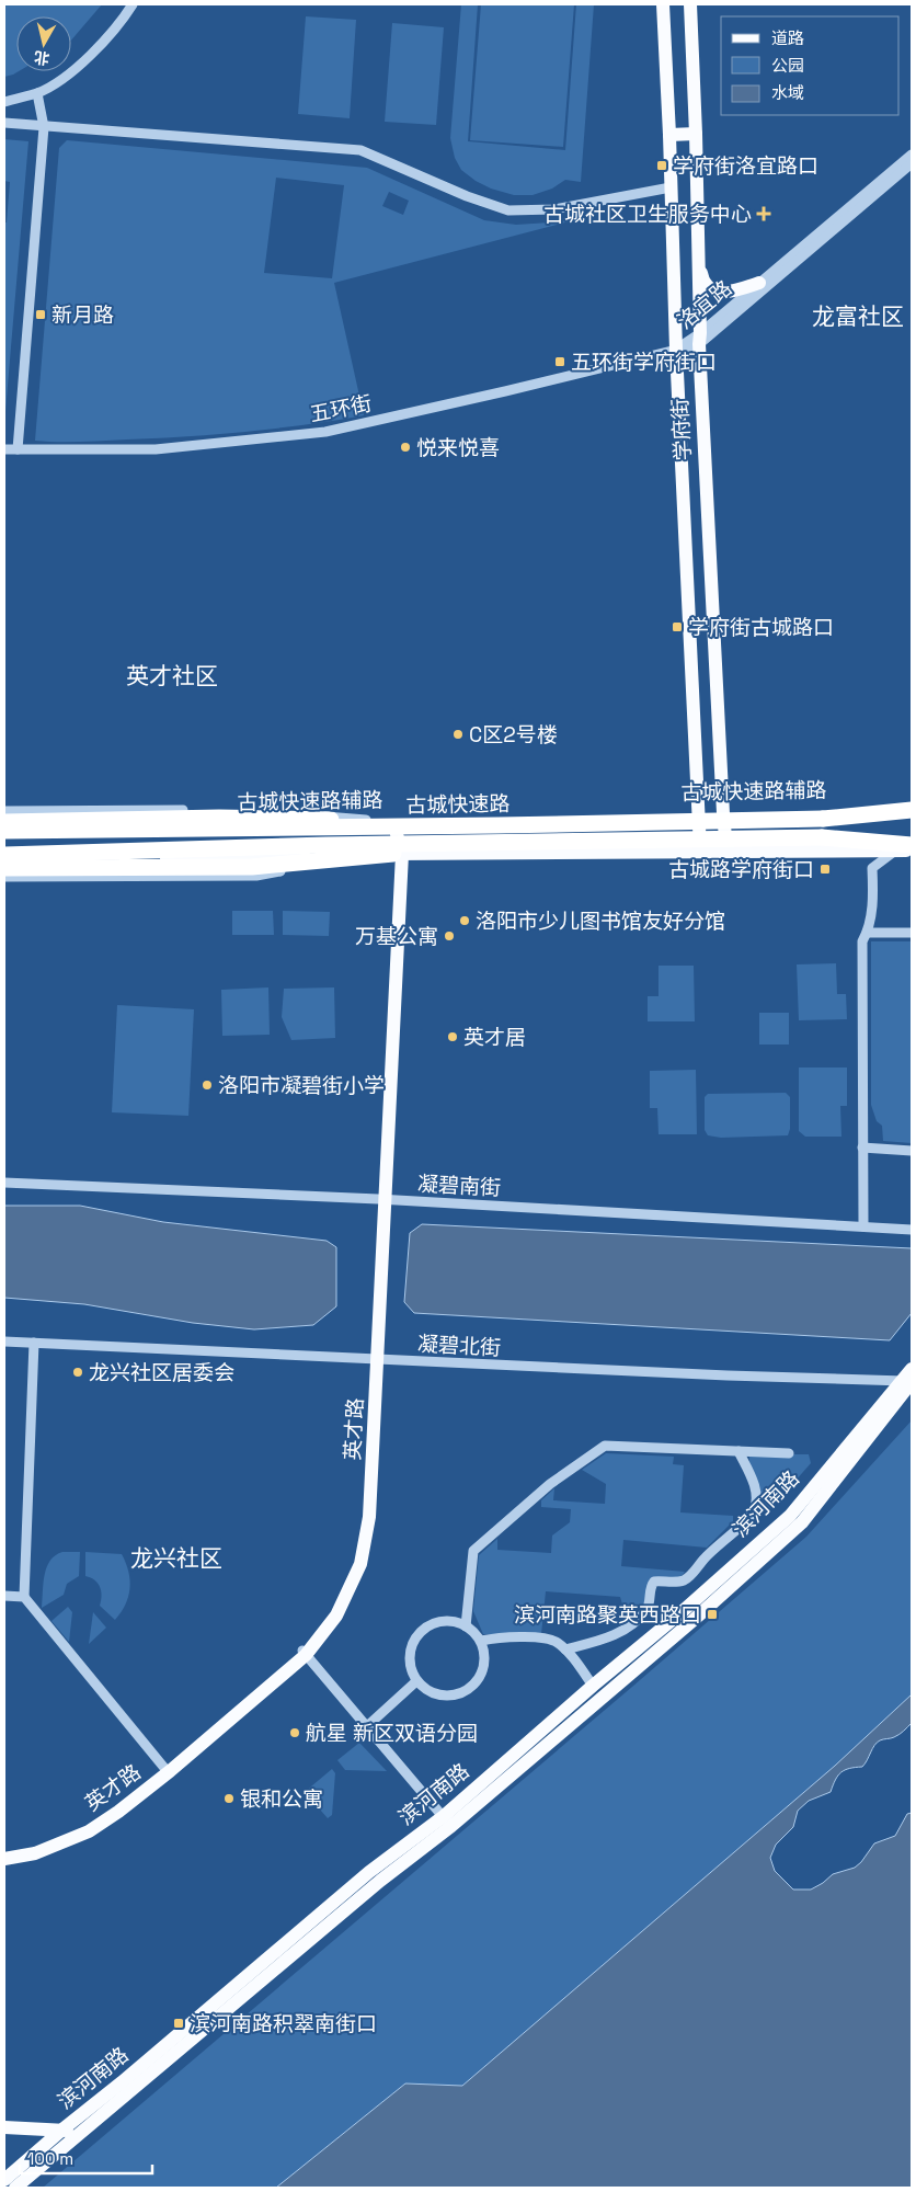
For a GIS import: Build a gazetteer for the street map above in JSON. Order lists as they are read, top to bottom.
{
  "streets": {
    "highway": ["古城快速路"],
    "main road": [
      "学府街",
      "古城快速路辅路",
      "英才路",
      "滨河南路"
    ],
    "street": [
      "洛宜路",
      "五环街",
      "凝碧南街",
      "凝碧北街"
    ]
  },
  "crossings": [
    ["洛宜路", "五环街"],
    ["洛宜路", "学府街"],
    ["五环街", "学府街"],
    ["学府街", "古城快速路辅路"],
    ["古城快速路辅路", "古城快速路"],
    ["古城快速路辅路", "英才路"],
    ["凝碧南街", "英才路"],
    ["凝碧北街", "英才路"],
    ["凝碧北街", "滨河南路"]
  ],
  "districts": ["龙富社区", "英才社区", "龙兴社区"],
  "places": {
    "transit": [
      "学府街洛宜路口",
      "新月路",
      "五环街学府街口",
      "学府街古城路口",
      "古城路学府街口",
      "滨河南路聚英西路口",
      "滨河南路积翠南街口"
    ],
    "health": ["古城社区卫生服务中心"],
    "other": [
      "悦来悦喜",
      "C区2号楼",
      "洛阳市少儿图书馆友好分馆",
      "万基公寓",
      "英才居",
      "洛阳市凝碧街小学",
      "龙兴社区居委会",
      "航星 新区双语分园",
      "银和公寓"
    ]
  },
  "legend": ["道路", "公园", "水域"],
  "scale_bar": "100 m",
  "north": "bottom"
}
